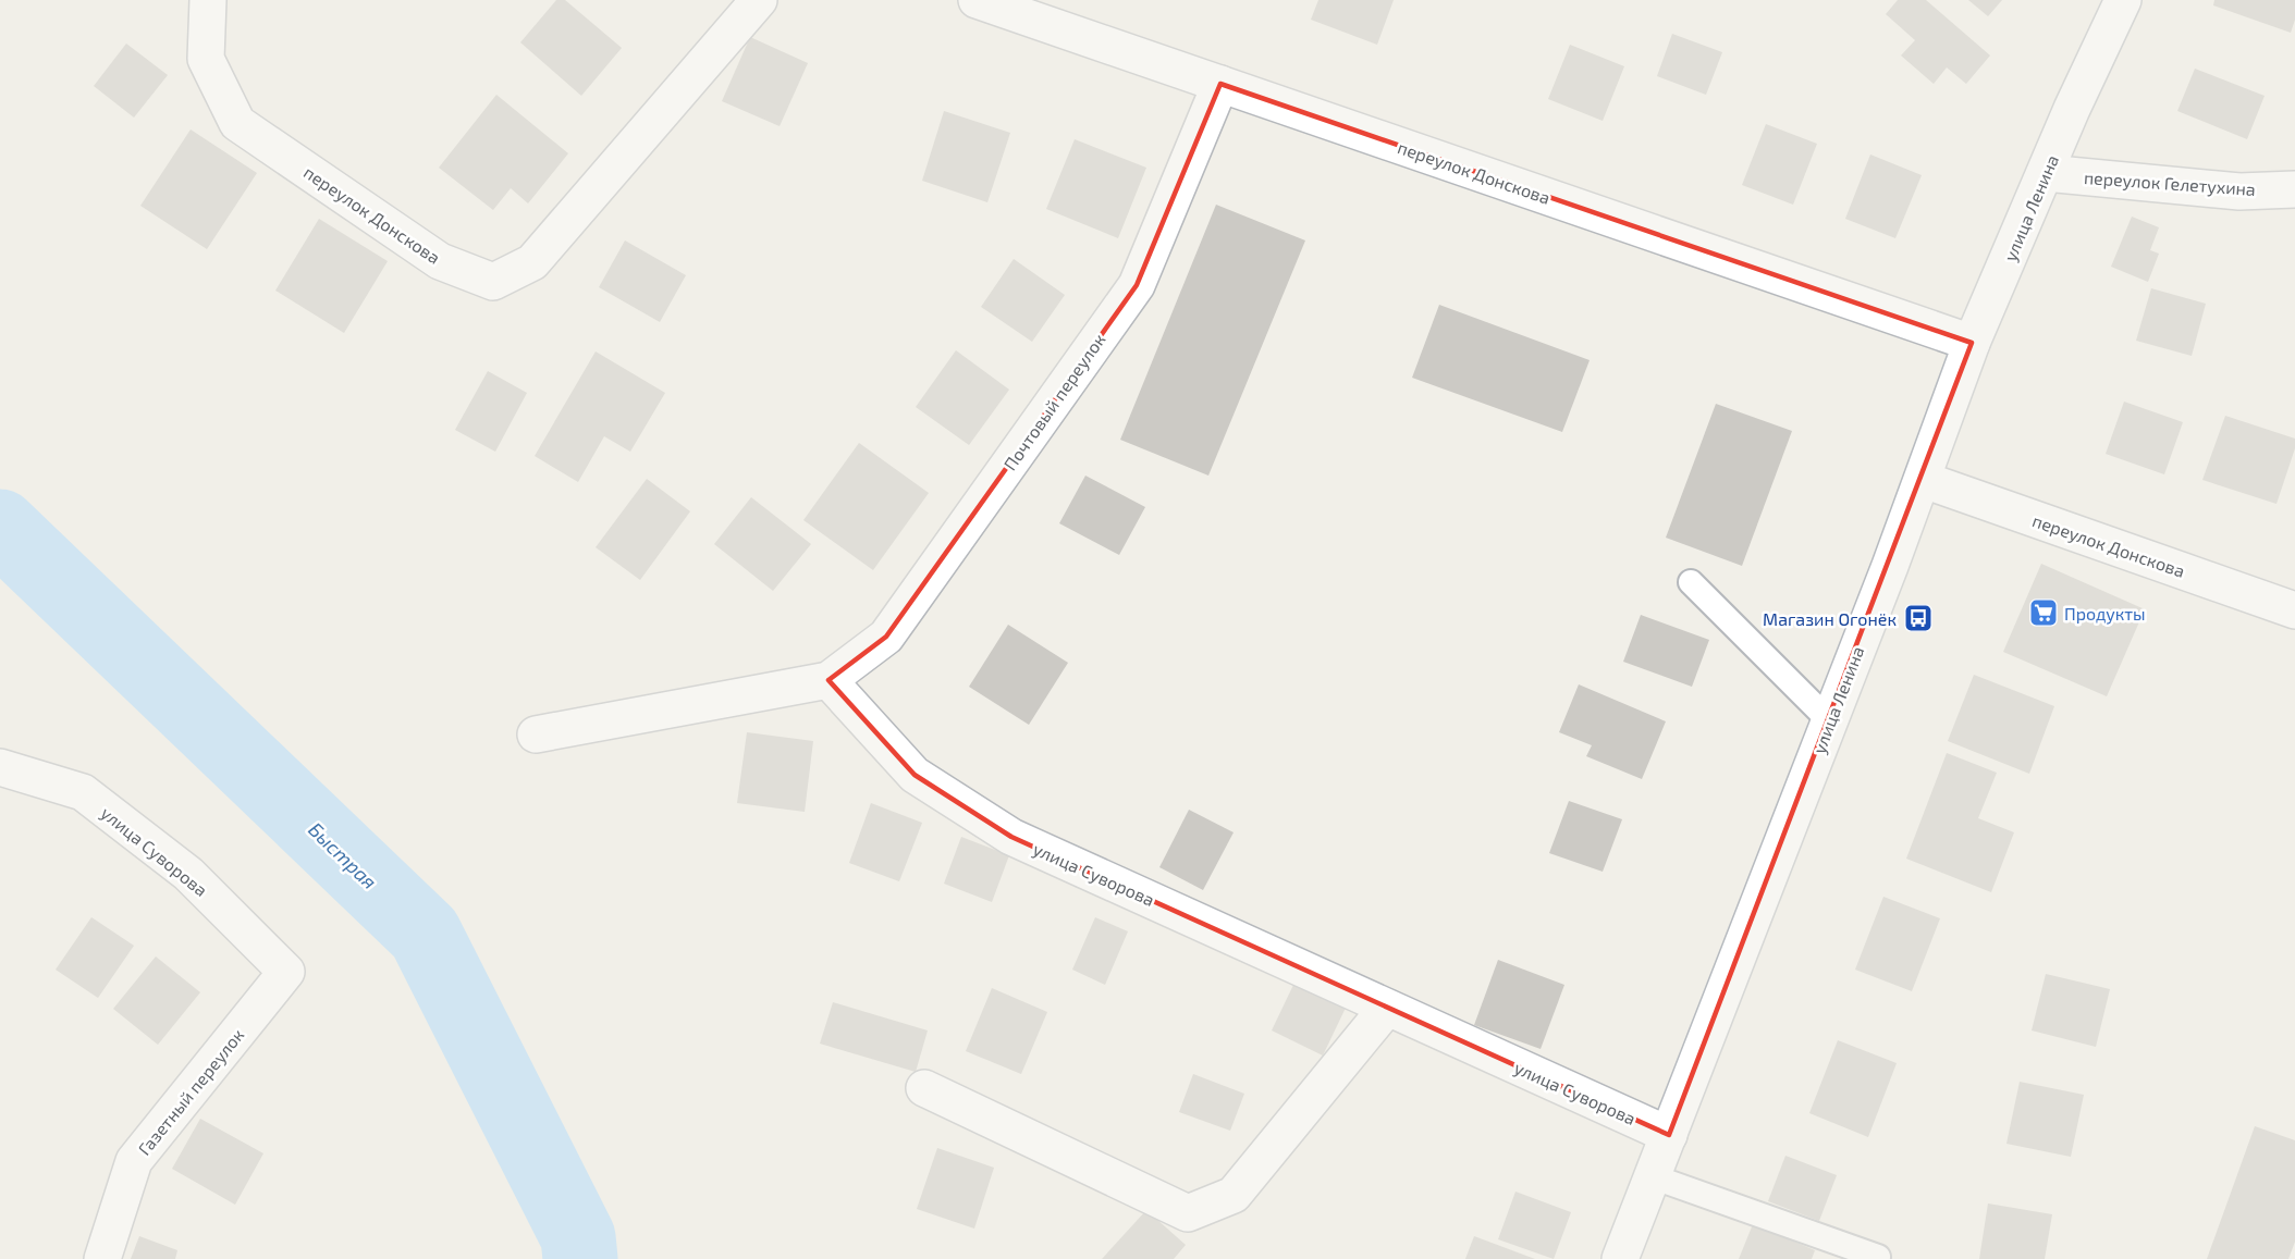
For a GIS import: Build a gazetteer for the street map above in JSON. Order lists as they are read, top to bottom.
{
  "streets": {
    "street": [
      "переулок Донскова",
      "переулок Гелетухина",
      "улица Ленина",
      "Почтовый переулок",
      "улица Суворова",
      "Газетный переулок"
    ]
  },
  "crossings": [
    ["переулок Донскова", "улица Ленина"],
    ["переулок Донскова", "Почтовый переулок"],
    ["переулок Гелетухина", "улица Ленина"],
    ["улица Ленина", "улица Суворова"],
    ["Почтовый переулок", "улица Суворова"],
    ["улица Суворова", "Газетный переулок"]
  ],
  "water": ["Быстрая"],
  "places": {
    "supermarket": ["Продукты"],
    "bus stop": ["Магазин Огонёк"]
  }
}
